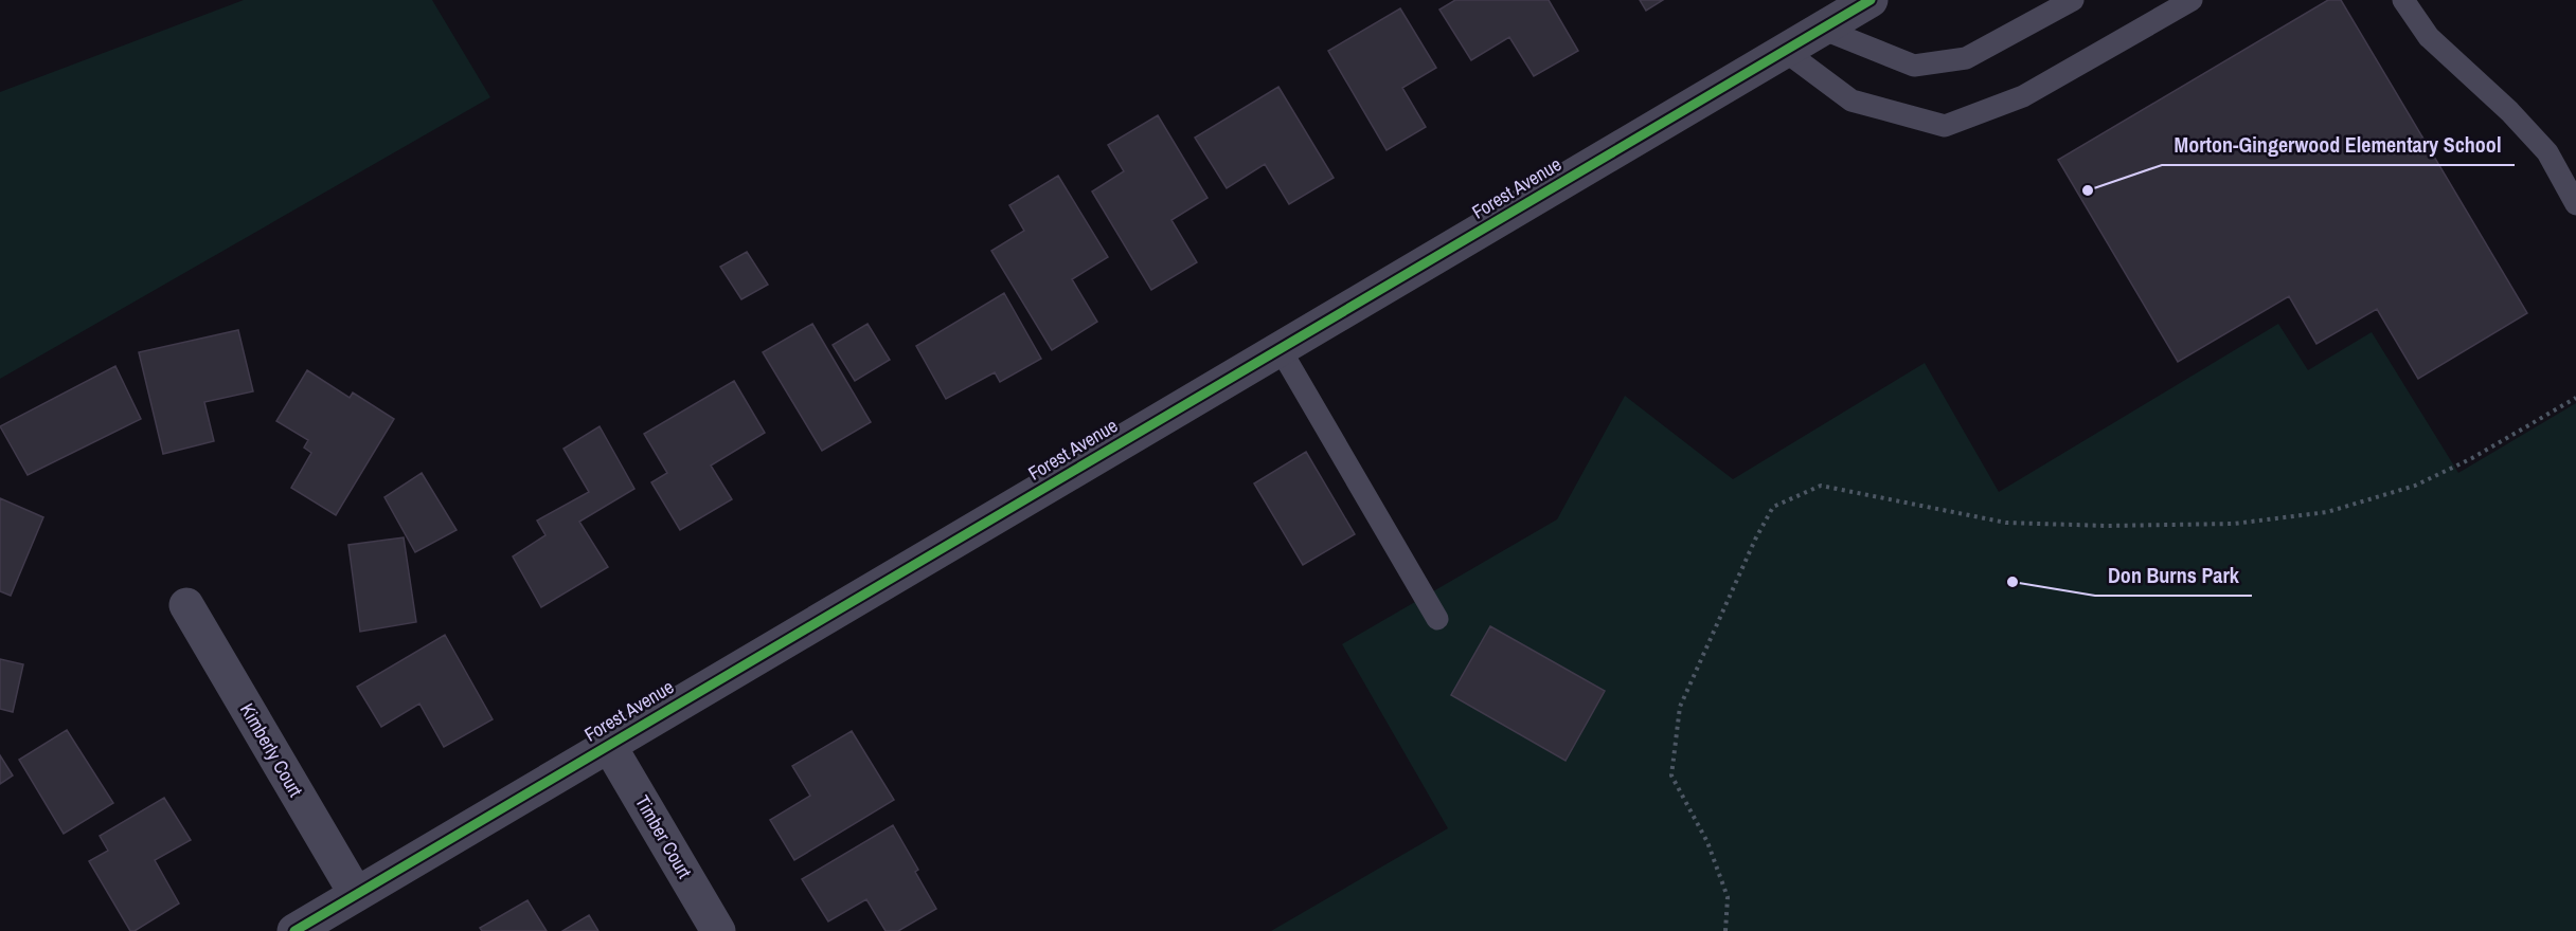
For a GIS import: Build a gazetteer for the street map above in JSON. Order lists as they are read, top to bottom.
{
  "streets": {
    "street": ["Forest Avenue", "Kimberly Court", "Timber Court"]
  },
  "crossings": [
    ["Forest Avenue", "Kimberly Court"],
    ["Forest Avenue", "Timber Court"]
  ],
  "places": ["Morton-Gingerwood Elementary School", "Don Burns Park"]
}
